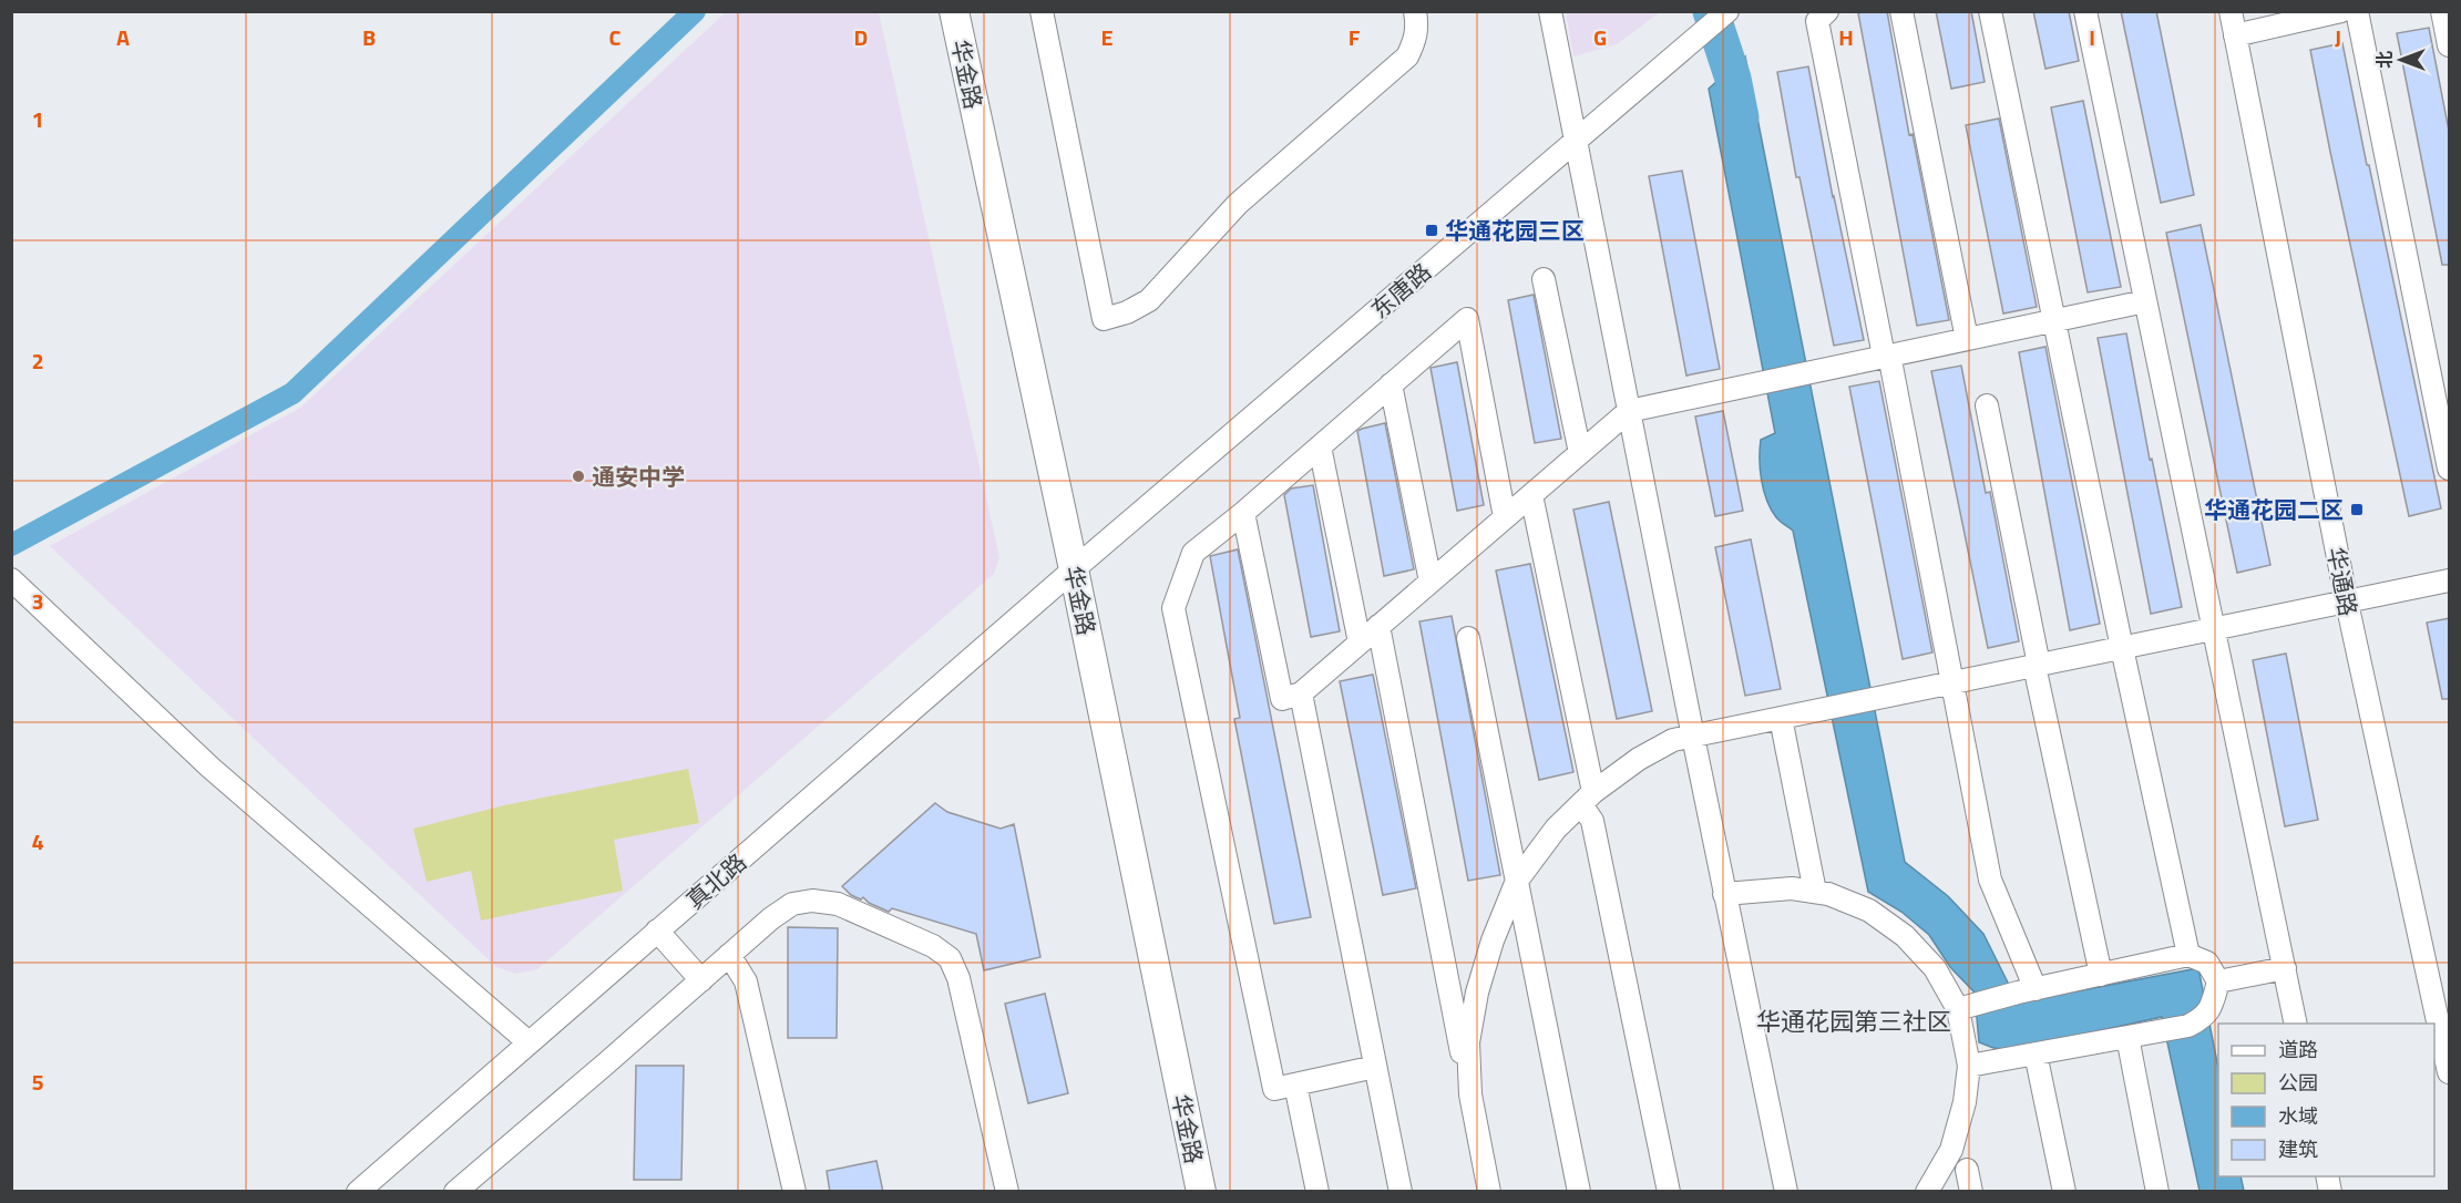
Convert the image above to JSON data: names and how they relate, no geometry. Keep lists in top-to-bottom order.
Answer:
{
  "streets": {
    "main road": ["华金路"],
    "street": ["东唐路", "华通路", "真北路"]
  },
  "crossings": [
    ["华金路", "东唐路"],
    ["华金路", "真北路"],
    ["东唐路", "真北路"]
  ],
  "districts": ["华通花园第三社区"],
  "places": {
    "transit": ["华通花园三区", "华通花园二区"],
    "other": ["通安中学"]
  },
  "legend": [
    "道路",
    "公园",
    "水域",
    "建筑"
  ],
  "north": "left",
  "grid": {
    "columns": [
      "A",
      "B",
      "C",
      "D",
      "E",
      "F",
      "G",
      "H",
      "I",
      "J"
    ],
    "rows": [
      "1",
      "2",
      "3",
      "4",
      "5"
    ]
  }
}
